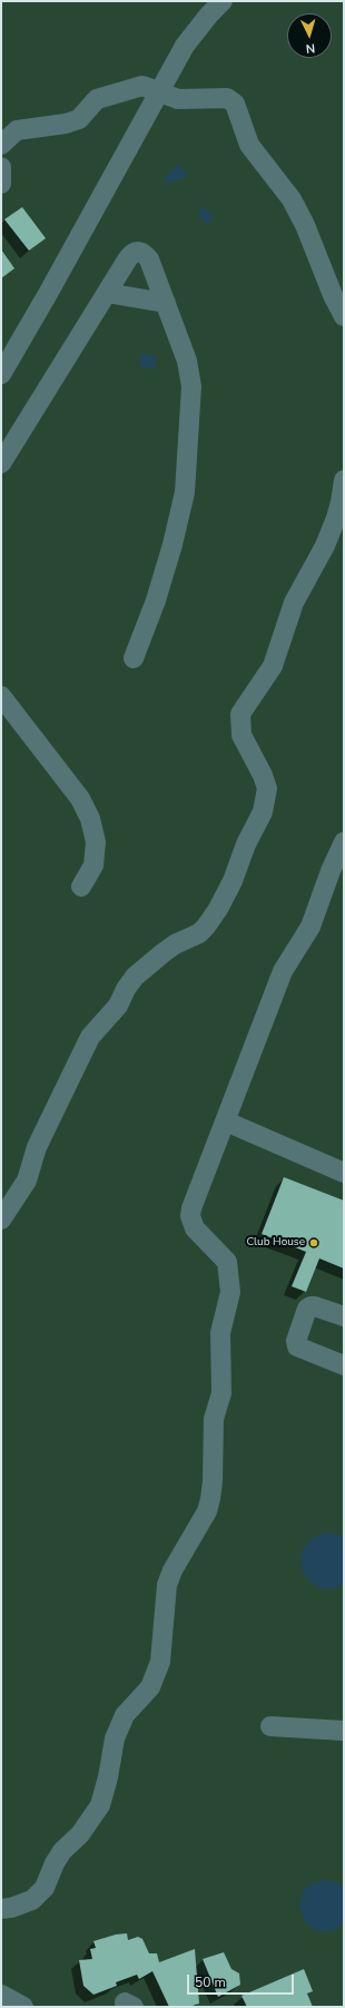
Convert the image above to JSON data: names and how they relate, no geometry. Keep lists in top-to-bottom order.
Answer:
{
  "places": ["Club House"],
  "scale_bar": "50 m",
  "north": "bottom"
}
